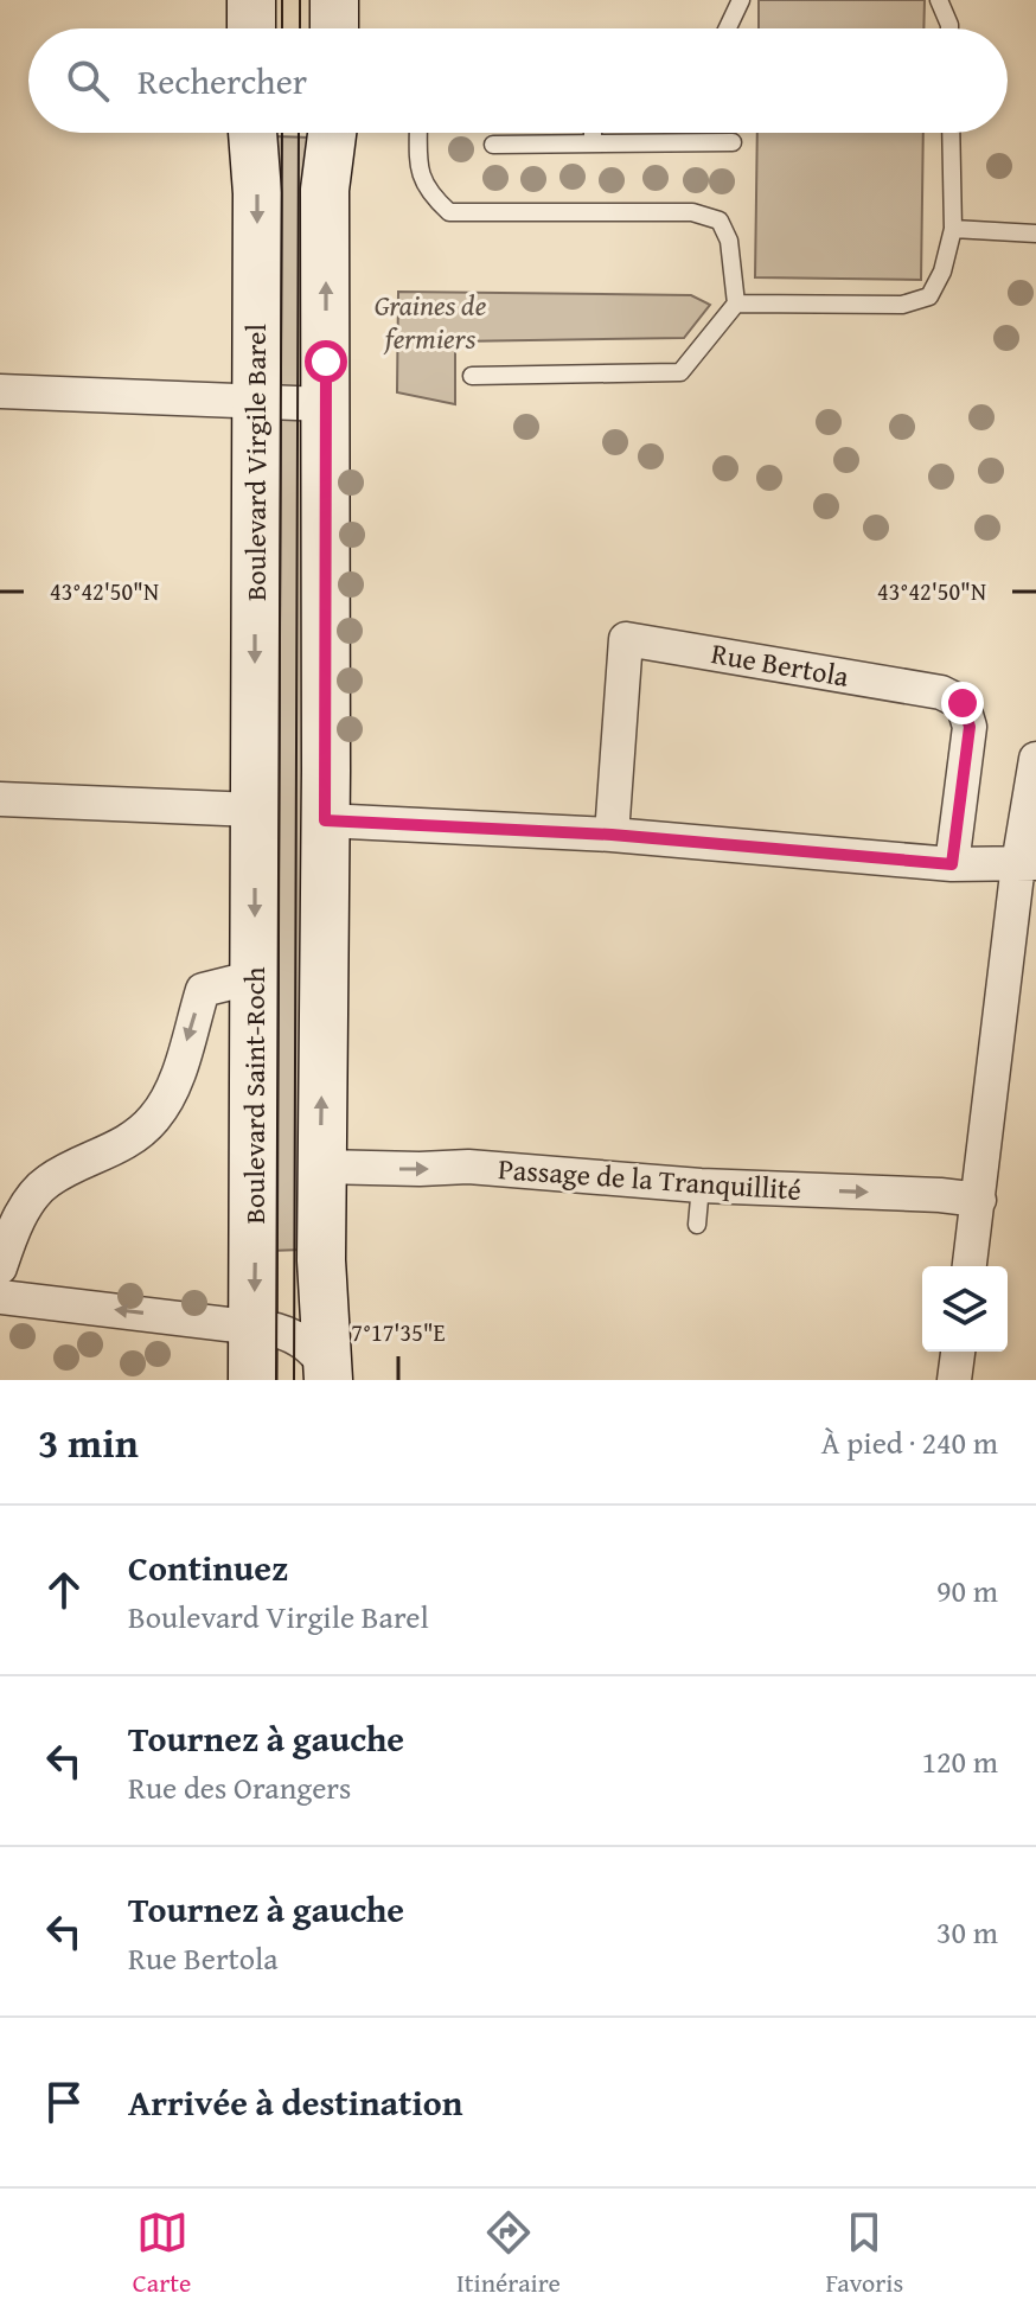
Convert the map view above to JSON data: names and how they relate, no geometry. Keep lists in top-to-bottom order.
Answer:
{
  "streets": {
    "main road": ["Boulevard Virgile Barel", "Boulevard Saint-Roch"],
    "street": ["Rue Bertola", "Passage de la Tranquillité"]
  },
  "crossings": [
    ["Boulevard Virgile Barel", "Boulevard Saint-Roch"]
  ],
  "one_way": ["Passage de la Tranquillité"],
  "parks": ["Graines de fermiers"],
  "page": {
    "search": "Rechercher",
    "heading": ["3 min", "À pied · 240 m"],
    "list": [
      ["Continuez", "Boulevard Virgile Barel", "90 m"],
      ["Tournez à gauche", "Rue des Orangers", "120 m"],
      ["Tournez à gauche", "Rue Bertola", "30 m"],
      "Arrivée à destination"
    ],
    "nav": ["Carte", "Itinéraire", "Favoris"]
  },
  "coordinates": ["43°42'50\"N", "7°17'35\"E"]
}
